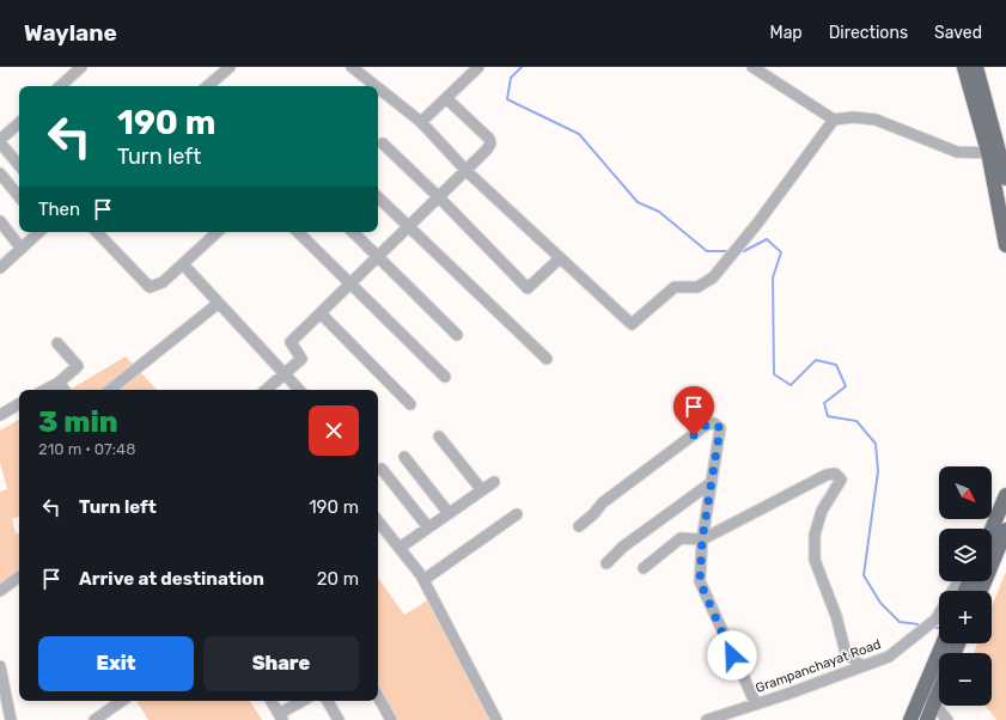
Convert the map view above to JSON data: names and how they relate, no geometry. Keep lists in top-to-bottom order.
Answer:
{
  "streets": {
    "street": ["Grampanchayat Road"]
  },
  "north": "bottom right",
  "page": {
    "header": "Waylane",
    "nav": ["Map", "Directions", "Saved"],
    "turn": ["190 m", "Turn left"],
    "then": "Then",
    "heading": ["3 min", "210 m · 07:48"],
    "map_buttons": ["+", "−"],
    "list": [
      {
        "name": "Turn left",
        "value": "190 m"
      },
      {
        "name": "Arrive at destination",
        "value": "20 m"
      }
    ],
    "buttons": ["Exit", "Share"]
  }
}
